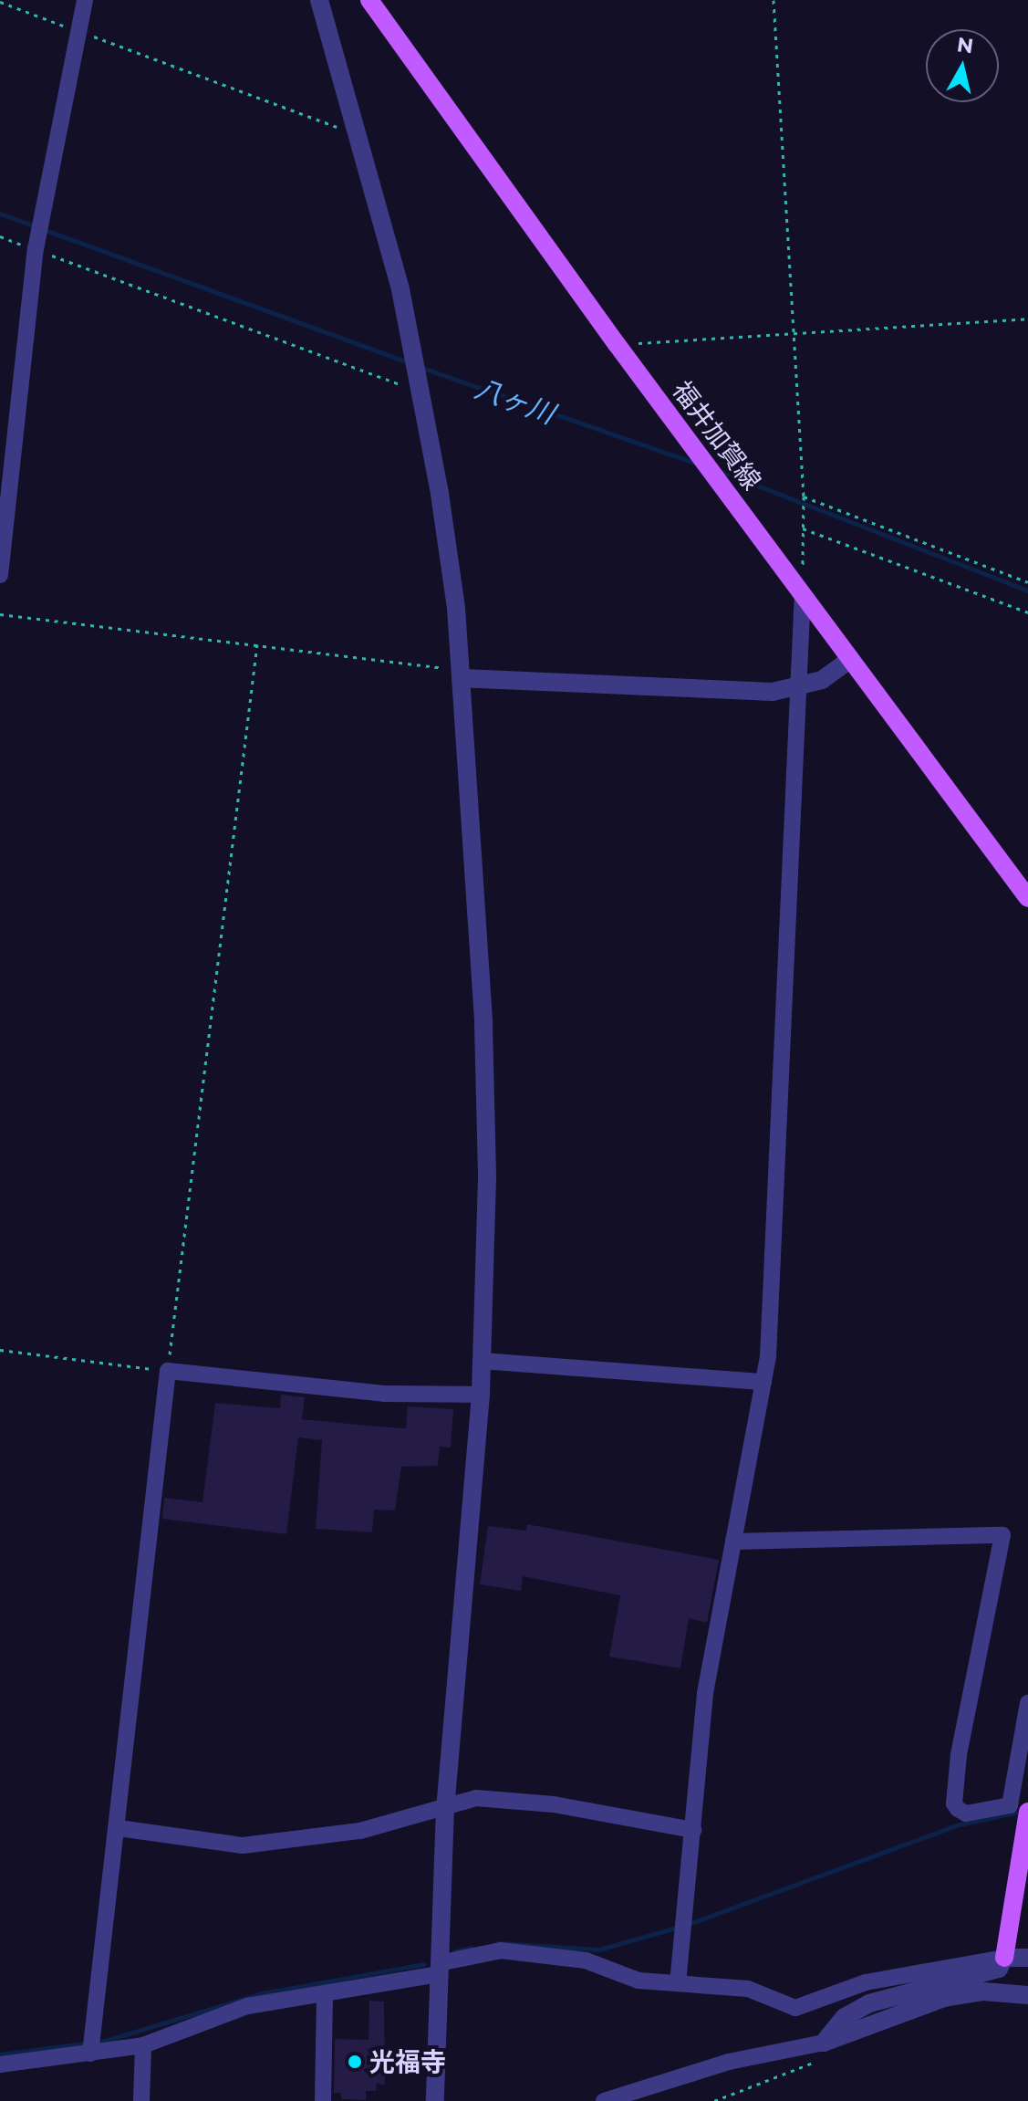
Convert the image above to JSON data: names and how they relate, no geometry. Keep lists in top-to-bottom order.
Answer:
{
  "streets": {
    "main road": ["福井加賀線"]
  },
  "water": ["八ヶ川"],
  "places": ["光福寺"],
  "north": "top"
}
